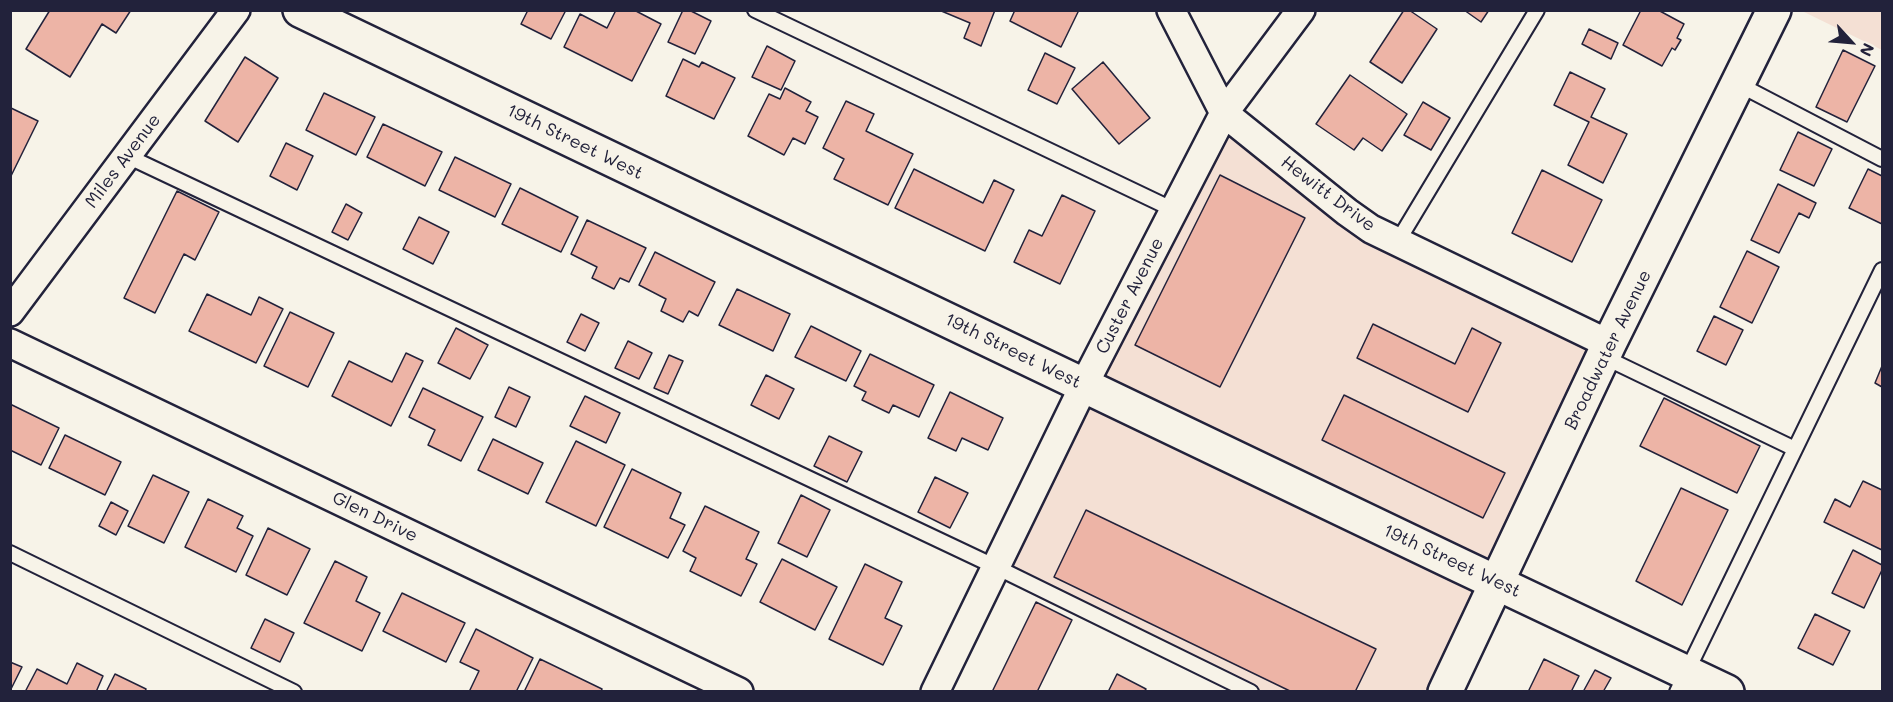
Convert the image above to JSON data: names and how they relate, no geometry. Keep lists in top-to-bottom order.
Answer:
{
  "streets": {
    "street": [
      "19th Street West",
      "Miles Avenue",
      "Hewitt Drive",
      "Custer Avenue",
      "Broadwater Avenue",
      "Glen Drive"
    ]
  },
  "crossings": [
    ["19th Street West", "Custer Avenue"],
    ["19th Street West", "Broadwater Avenue"],
    ["Hewitt Drive", "Custer Avenue"],
    ["Hewitt Drive", "Broadwater Avenue"]
  ],
  "north": "bottom right"
}
